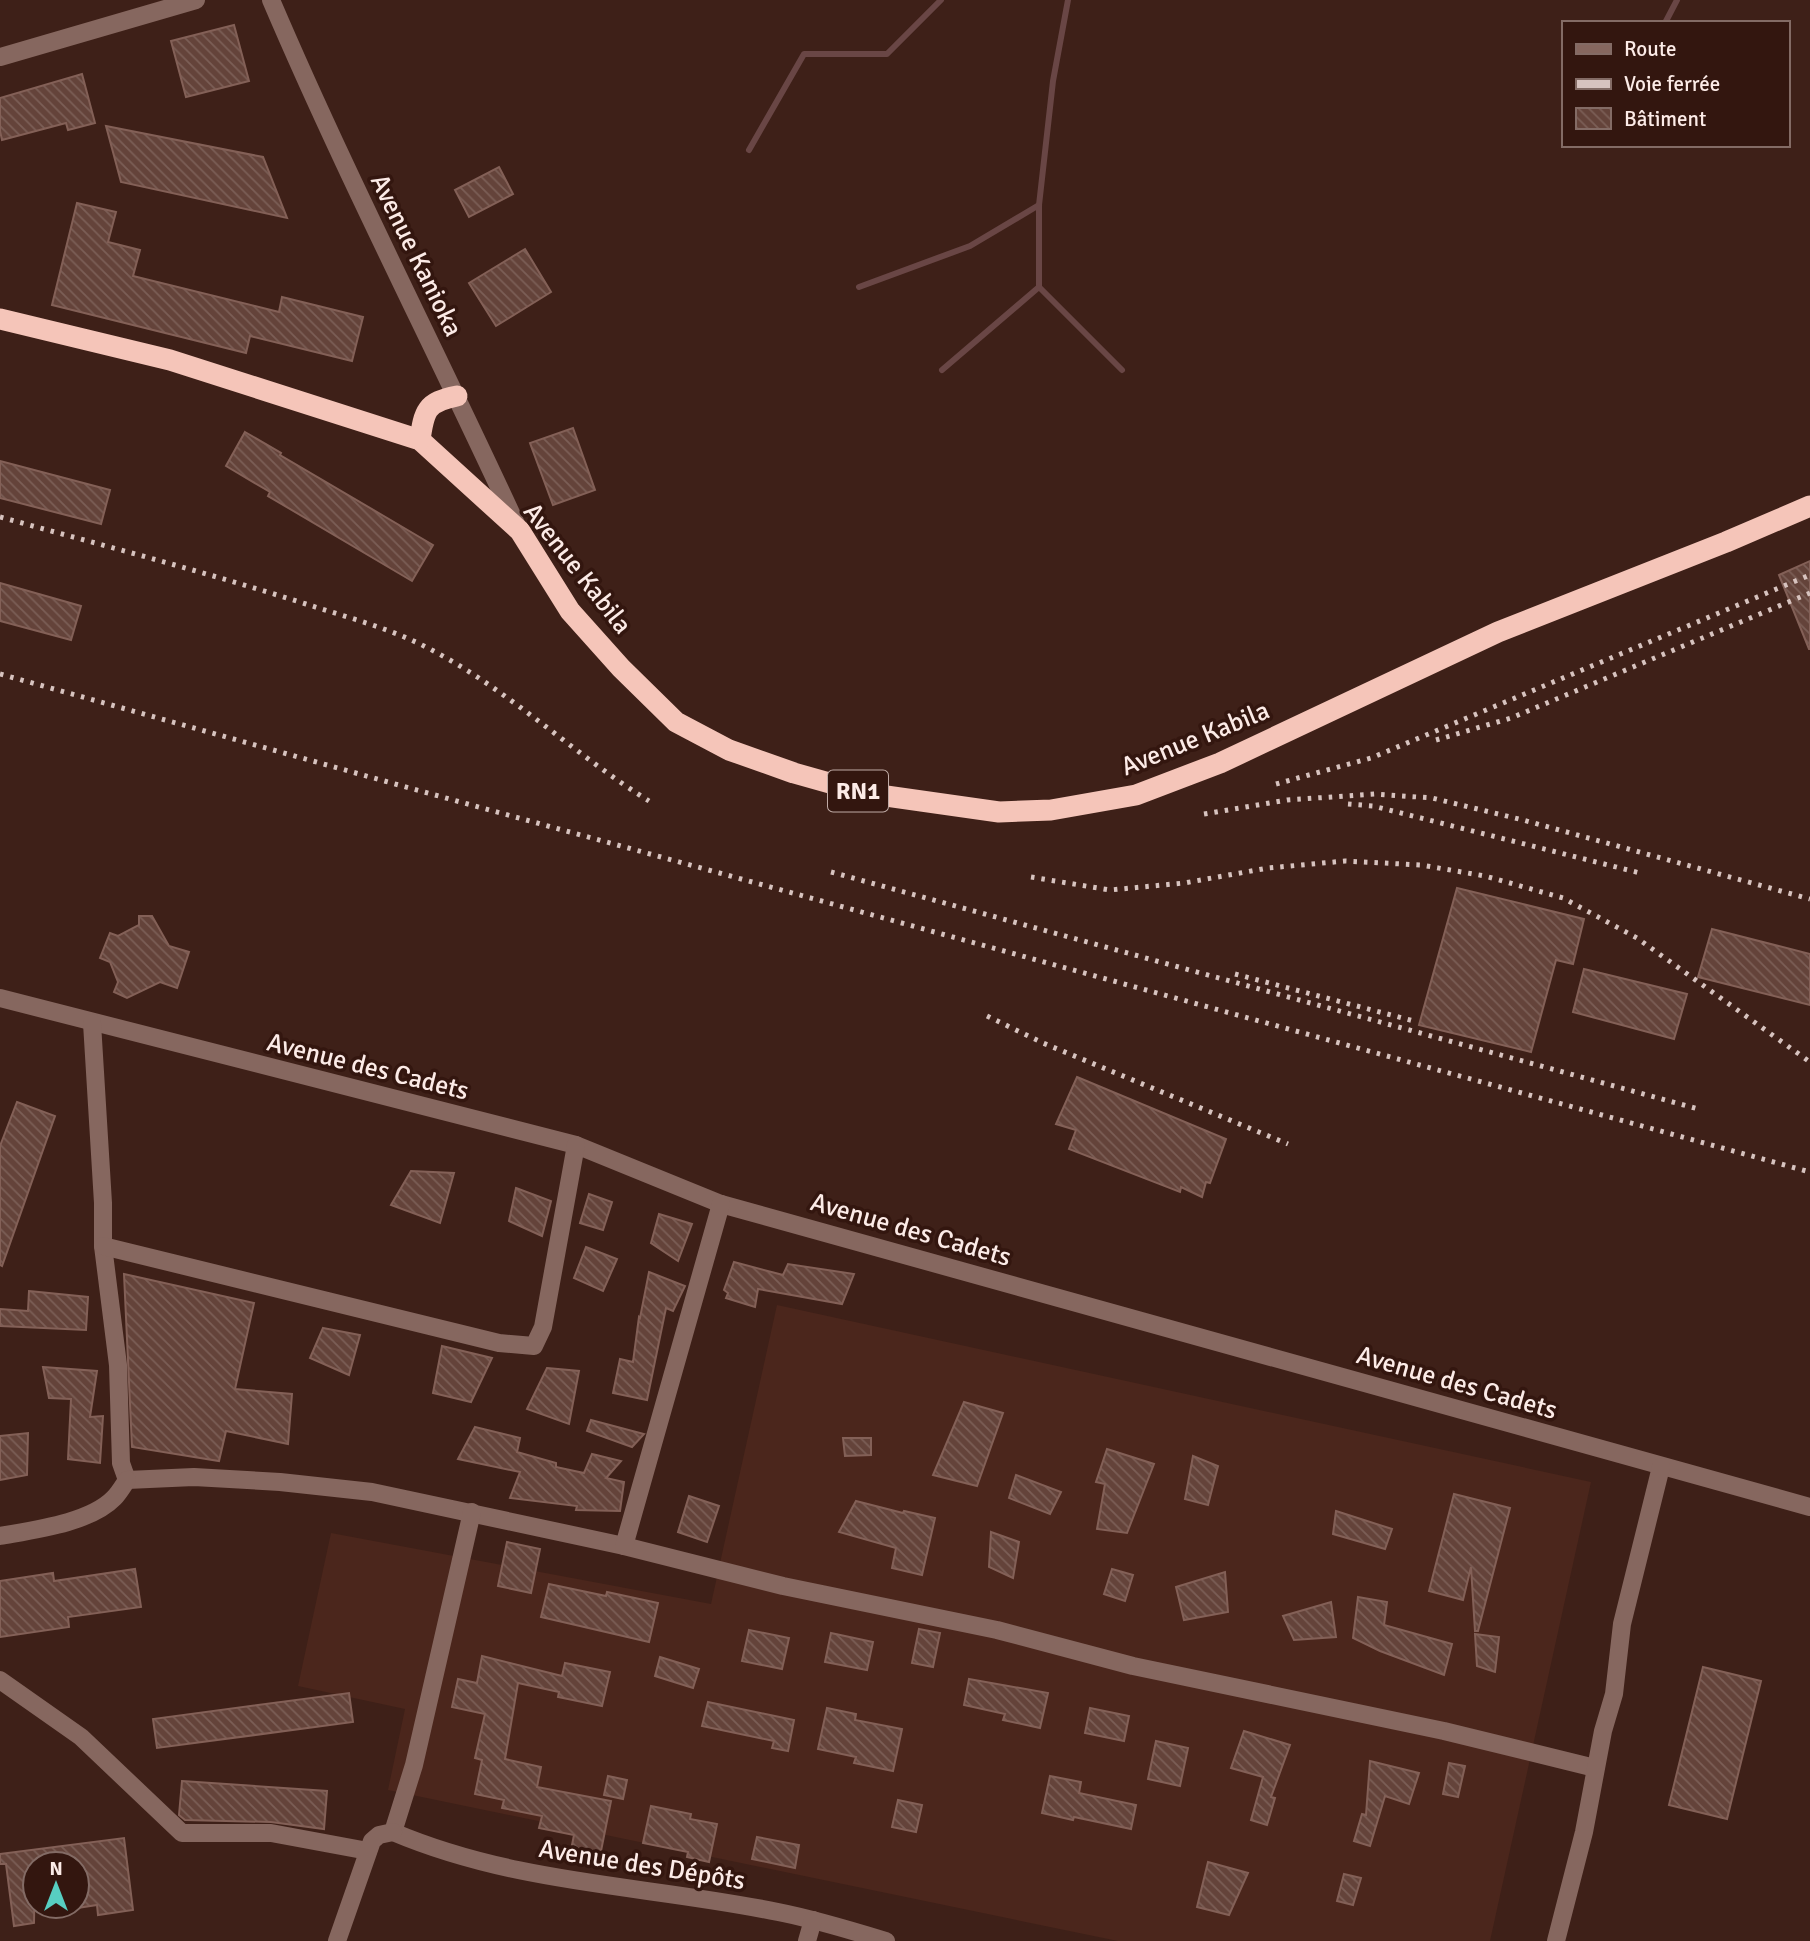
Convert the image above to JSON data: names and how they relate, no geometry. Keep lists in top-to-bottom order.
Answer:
{
  "streets": {
    "highway": ["Avenue Kabila", "RN1"],
    "street": ["Avenue Kanioka", "Avenue des Cadets", "Avenue des Dépôts"]
  },
  "crossings": [
    ["Avenue Kanioka", "Avenue Kabila"]
  ],
  "legend": ["Route", "Voie ferrée", "Bâtiment"],
  "north": "top"
}
